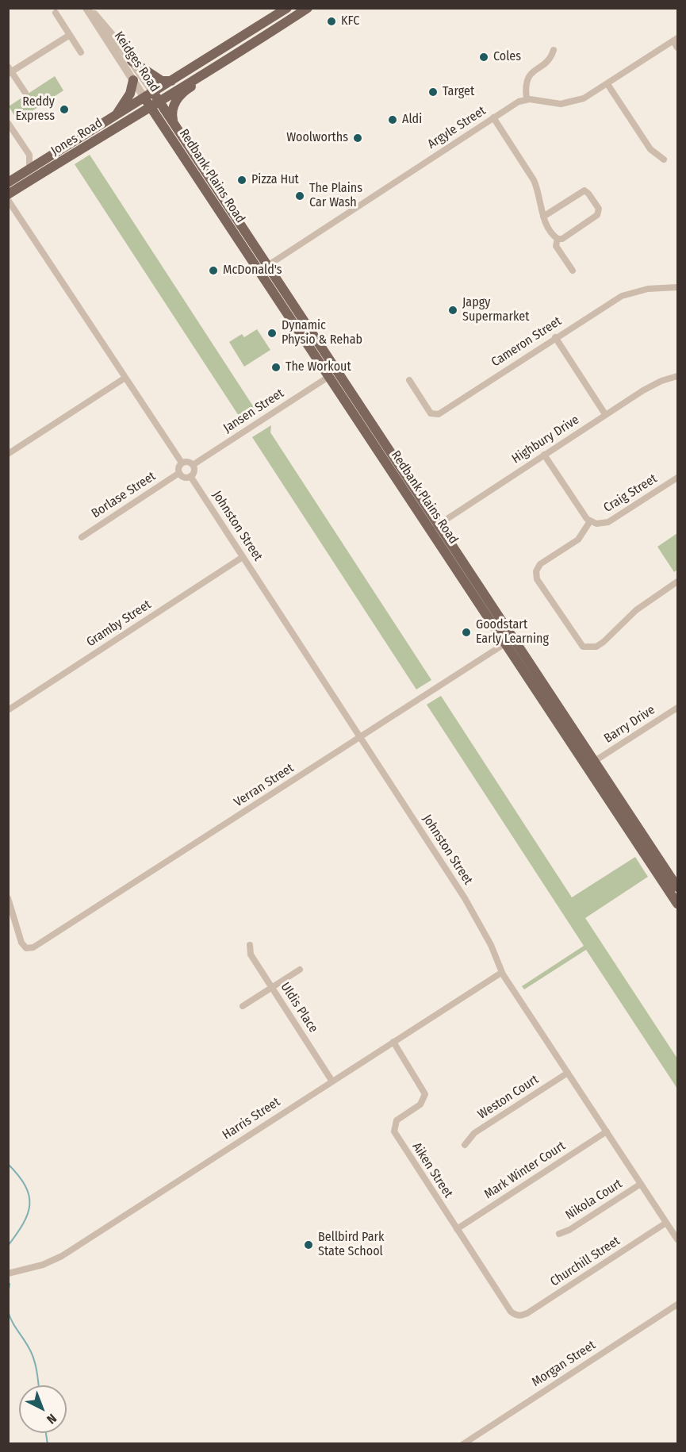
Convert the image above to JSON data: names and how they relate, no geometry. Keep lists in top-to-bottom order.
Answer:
{
  "streets": {
    "main road": ["Jones Road", "Redbank Plains Road"],
    "street": [
      "Keidges Road",
      "Argyle Street",
      "Cameron Street",
      "Jansen Street",
      "Highbury Drive",
      "Craig Street",
      "Borlase Street",
      "Johnston Street",
      "Gramby Street",
      "Barry Drive",
      "Verran Street",
      "Uldis Place",
      "Weston Court",
      "Harris Street",
      "Aiken Street",
      "Mark Winter Court",
      "Nikola Court",
      "Churchill Street",
      "Morgan Street"
    ]
  },
  "crossings": [
    ["Keidges Road", "Jones Road"],
    ["Keidges Road", "Redbank Plains Road"],
    ["Argyle Street", "Redbank Plains Road"],
    ["Jones Road", "Redbank Plains Road"],
    ["Redbank Plains Road", "Jansen Street"],
    ["Redbank Plains Road", "Highbury Drive"],
    ["Redbank Plains Road", "Barry Drive"],
    ["Redbank Plains Road", "Verran Street"],
    ["Jansen Street", "Borlase Street"],
    ["Jansen Street", "Johnston Street"],
    ["Highbury Drive", "Craig Street"],
    ["Borlase Street", "Johnston Street"],
    ["Johnston Street", "Gramby Street"],
    ["Johnston Street", "Verran Street"],
    ["Johnston Street", "Weston Court"],
    ["Johnston Street", "Harris Street"],
    ["Johnston Street", "Mark Winter Court"],
    ["Johnston Street", "Nikola Court"],
    ["Johnston Street", "Churchill Street"],
    ["Uldis Place", "Harris Street"],
    ["Harris Street", "Aiken Street"],
    ["Aiken Street", "Mark Winter Court"],
    ["Aiken Street", "Churchill Street"]
  ],
  "places": [
    "KFC",
    "Coles",
    "Target",
    "Reddy Express",
    "Aldi",
    "Woolworths",
    "Pizza Hut",
    "The Plains Car Wash",
    "McDonald's",
    "Japgy Supermarket",
    "Dynamic Physio & Rehab",
    "The Workout",
    "Goodstart Early Learning",
    "Bellbird Park State School"
  ],
  "north": "bottom right"
}
